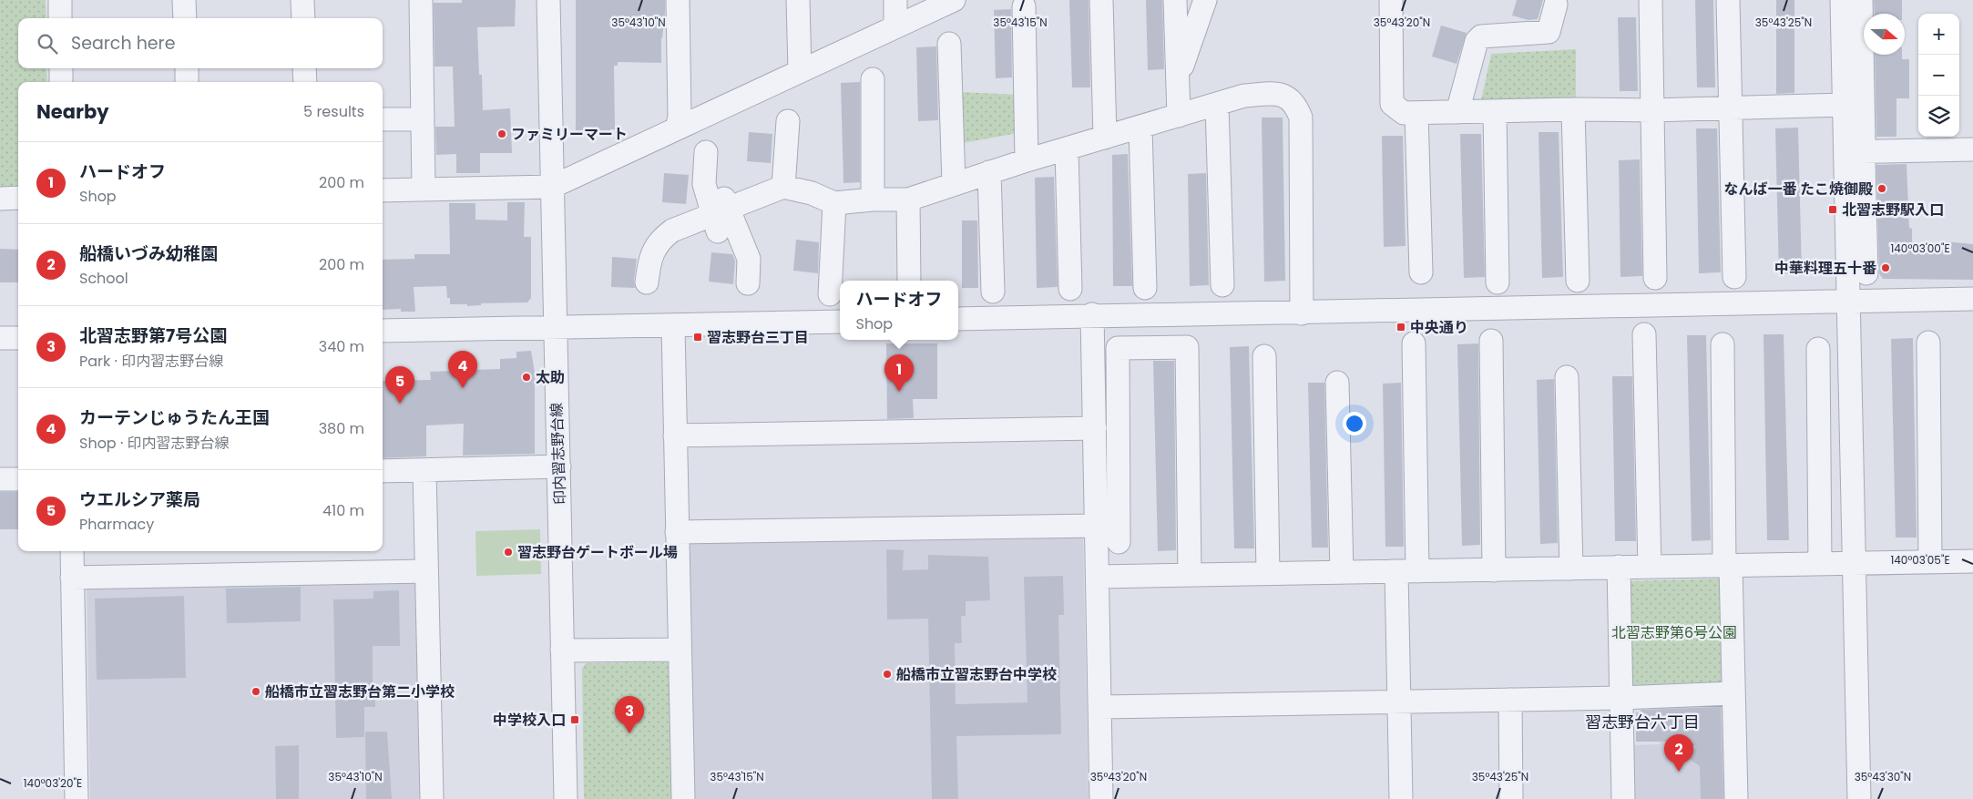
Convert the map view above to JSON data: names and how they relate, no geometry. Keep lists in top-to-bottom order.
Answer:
{
  "streets": {
    "street": ["印内習志野台線"]
  },
  "districts": ["習志野台六丁目"],
  "parks": ["北習志野第6号公園"],
  "places": {
    "other": [
      "ファミリーマート",
      "なんば一番 たこ焼御殿",
      "中華料理五十番",
      "太助",
      "習志野台ゲートボール場",
      "船橋市立習志野台中学校",
      "船橋市立習志野台第二小学校"
    ],
    "transit": [
      "北習志野駅入口",
      "中央通り",
      "習志野台三丁目",
      "中学校入口"
    ]
  },
  "north": "right",
  "page": {
    "map_buttons": ["+", "−"],
    "search": "Search here",
    "heading": ["Nearby", "5 results"],
    "list": [
      {
        "mark": "1",
        "name": "ハードオフ",
        "note": "Shop",
        "value": "200 m"
      },
      {
        "mark": "2",
        "name": "船橋いづみ幼稚園",
        "note": "School",
        "value": "200 m"
      },
      {
        "mark": "3",
        "name": "北習志野第7号公園",
        "note": "Park · 印内習志野台線",
        "value": "340 m"
      },
      {
        "mark": "4",
        "name": "カーテンじゅうたん王国",
        "note": "Shop · 印内習志野台線",
        "value": "380 m"
      },
      {
        "mark": "5",
        "name": "ウエルシア薬局",
        "note": "Pharmacy",
        "value": "410 m"
      }
    ],
    "popup": ["ハードオフ", "Shop"],
    "pins": [
      "4",
      "1",
      "5",
      "3",
      "2"
    ]
  },
  "coordinates": [
    "35°43'10\"N",
    "35°43'15\"N",
    "35°43'20\"N",
    "35°43'25\"N",
    "140°03'00\"E",
    "140°03'05\"E",
    "35°43'30\"N",
    "140°03'20\"E"
  ]
}
